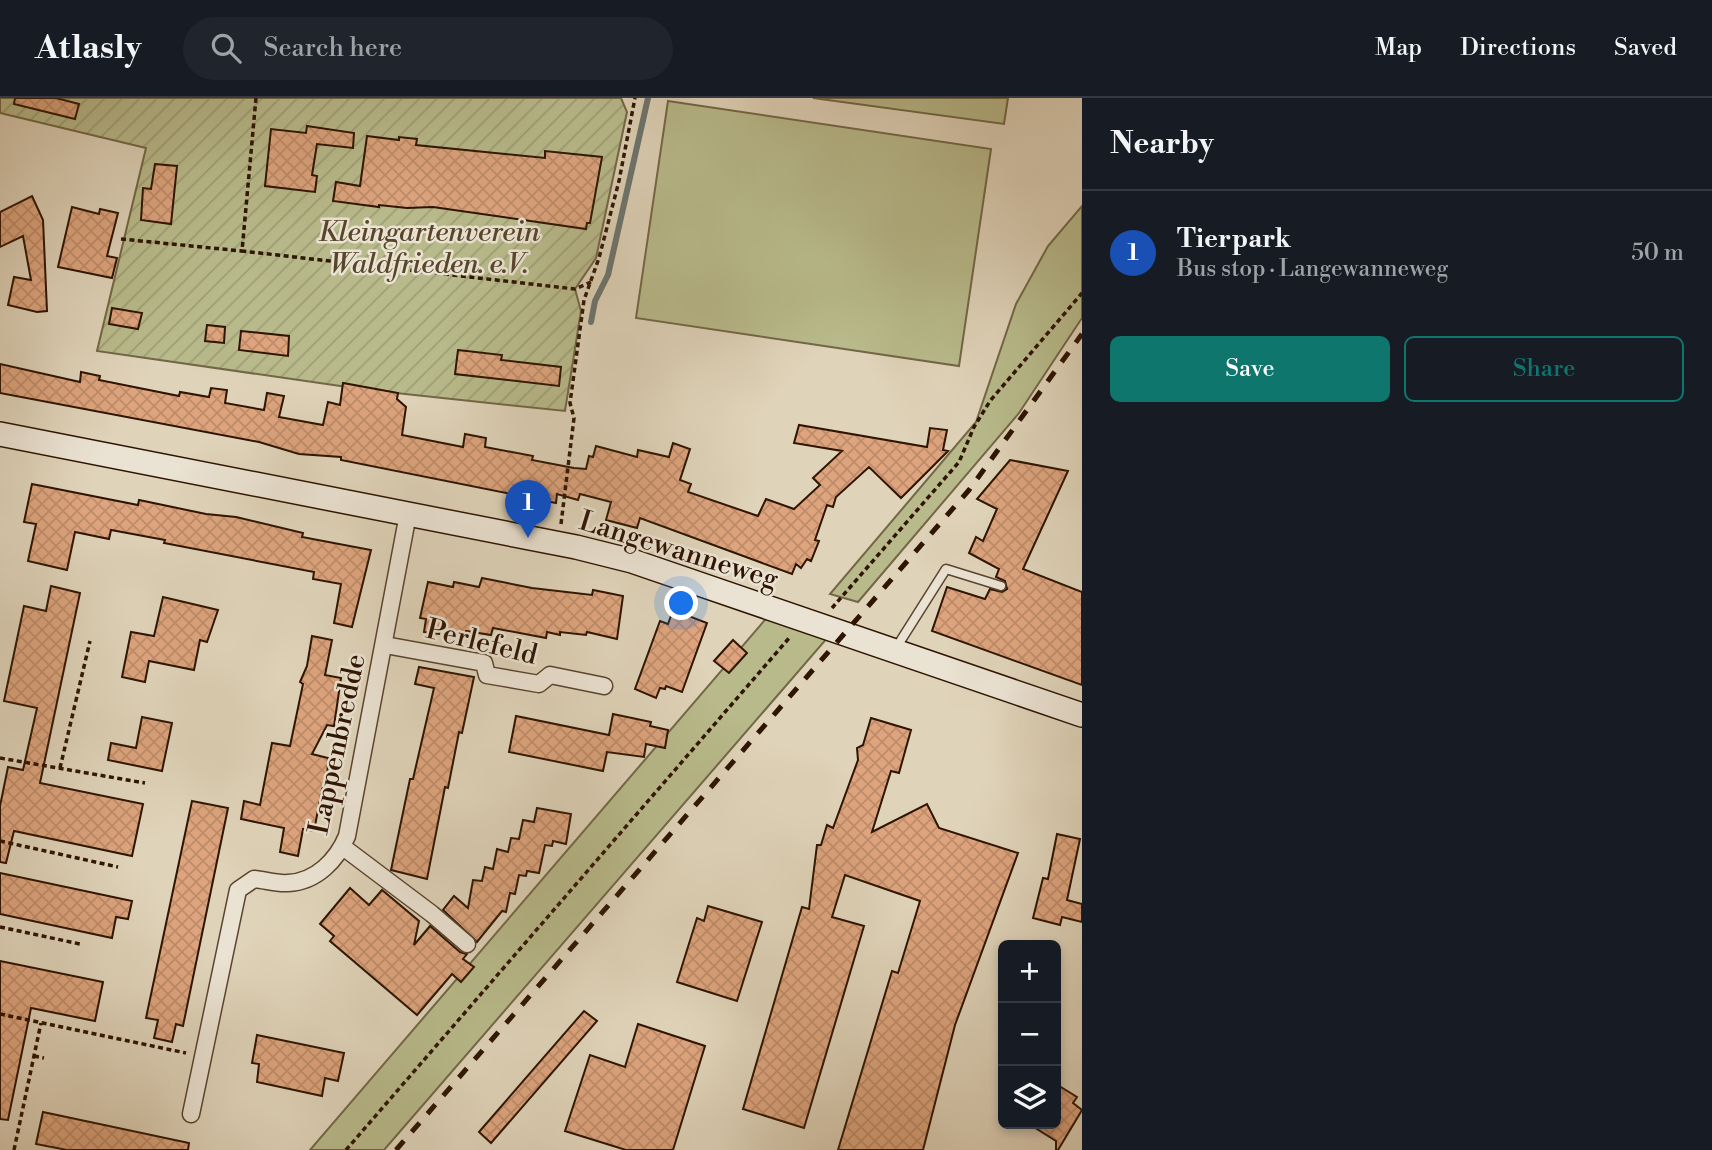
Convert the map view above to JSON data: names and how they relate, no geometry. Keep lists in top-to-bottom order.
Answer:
{
  "streets": {
    "street": ["Langewanneweg", "Perlefeld", "Lappenbredde"]
  },
  "crossings": [
    ["Langewanneweg", "Lappenbredde"],
    ["Perlefeld", "Lappenbredde"]
  ],
  "parks": ["Kleingartenverein Waldfrieden. e.V."],
  "page": {
    "header": "Atlasly",
    "search": "Search here",
    "nav": ["Map", "Directions", "Saved"],
    "heading": "Nearby",
    "list": [
      {
        "mark": "1",
        "name": "Tierpark",
        "note": "Bus stop · Langewanneweg",
        "value": "50 m"
      }
    ],
    "buttons": ["Save", "Share"],
    "pins": "1",
    "map_buttons": ["+", "−"]
  }
}
